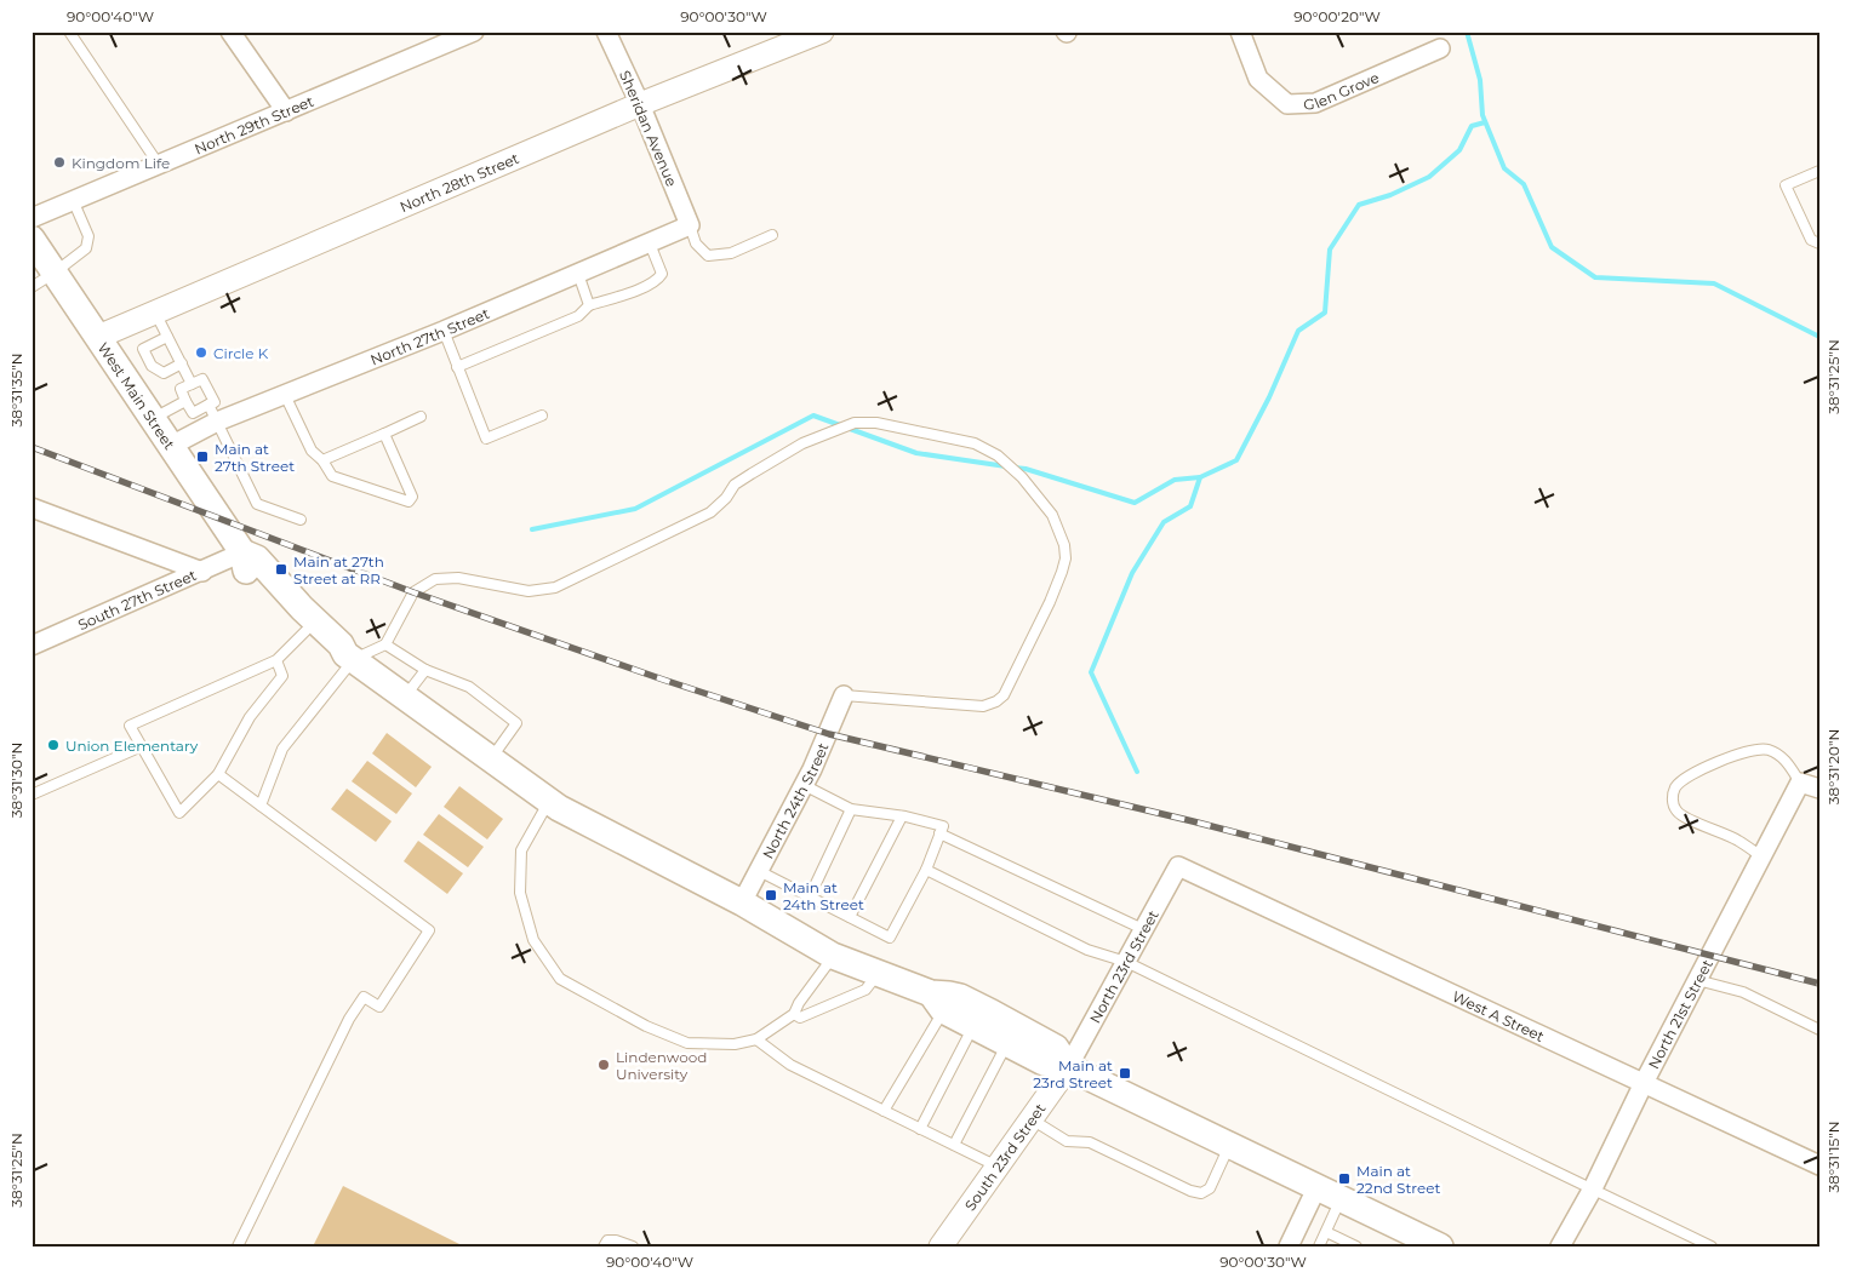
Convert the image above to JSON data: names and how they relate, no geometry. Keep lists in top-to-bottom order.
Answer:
{
  "streets": {
    "main road": ["West Main Street"],
    "street": [
      "Glen Grove",
      "North 29th Street",
      "Sheridan Avenue",
      "North 28th Street",
      "North 27th Street",
      "South 27th Street",
      "North 24th Street",
      "North 23rd Street",
      "North 21st Street",
      "West A Street",
      "South 23rd Street"
    ]
  },
  "crossings": [
    ["Sheridan Avenue", "North 28th Street"],
    ["Sheridan Avenue", "North 27th Street"],
    ["North 28th Street", "West Main Street"],
    ["North 27th Street", "West Main Street"],
    ["West Main Street", "South 27th Street"],
    ["North 23rd Street", "West A Street"],
    ["North 23rd Street", "South 23rd Street"],
    ["North 21st Street", "West A Street"]
  ],
  "places": {
    "other": [
      "Kingdom Life",
      "Circle K",
      "Union Elementary",
      "Lindenwood University"
    ],
    "transit": [
      "Main at 27th Street",
      "Main at 27th Street at RR",
      "Main at 24th Street",
      "Main at 23rd Street",
      "Main at 22nd Street"
    ]
  },
  "coordinates": [
    "90°00'40\"W",
    "90°00'30\"W",
    "90°00'20\"W",
    "38°31'25\"N",
    "38°31'35\"N",
    "38°31'20\"N",
    "38°31'30\"N",
    "38°31'15\"N"
  ]
}
